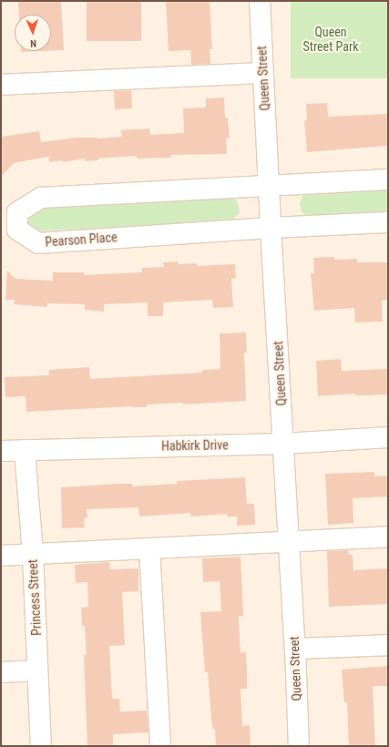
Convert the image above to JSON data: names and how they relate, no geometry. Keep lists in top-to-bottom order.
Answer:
{
  "streets": {
    "street": [
      "Queen Street",
      "Pearson Place",
      "Habkirk Drive",
      "Princess Street"
    ]
  },
  "crossings": [
    ["Queen Street", "Pearson Place"],
    ["Queen Street", "Habkirk Drive"],
    ["Habkirk Drive", "Princess Street"]
  ],
  "parks": ["Queen Street Park"],
  "north": "bottom"
}
